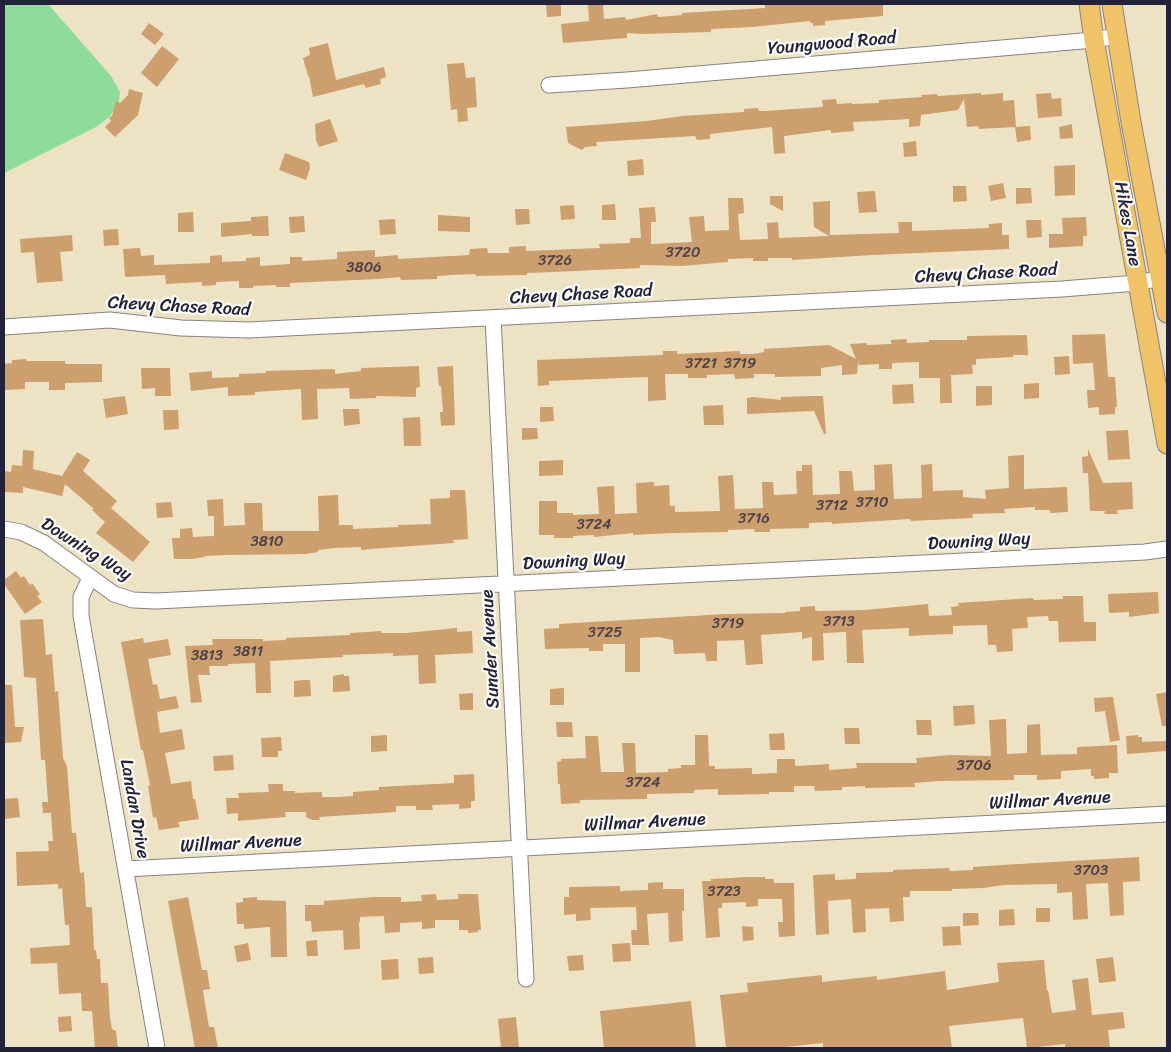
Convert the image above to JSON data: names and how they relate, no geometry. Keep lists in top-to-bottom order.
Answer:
{
  "streets": {
    "main road": ["Hikes Lane"],
    "street": [
      "Youngwood Road",
      "Chevy Chase Road",
      "Downing Way",
      "Sunder Avenue",
      "Willmar Avenue",
      "Landan Drive"
    ]
  },
  "crossings": [
    ["Youngwood Road", "Hikes Lane"],
    ["Hikes Lane", "Chevy Chase Road"],
    ["Chevy Chase Road", "Sunder Avenue"],
    ["Downing Way", "Sunder Avenue"],
    ["Downing Way", "Landan Drive"],
    ["Sunder Avenue", "Willmar Avenue"],
    ["Willmar Avenue", "Landan Drive"]
  ],
  "house_numbers": [
    "3720",
    "3726",
    "3806",
    "3721",
    "3719",
    "3710",
    "3712",
    "3716",
    "3724",
    "3810",
    "3713",
    "3719",
    "3725",
    "3811",
    "3813",
    "3706",
    "3724",
    "3703",
    "3723"
  ]
}
